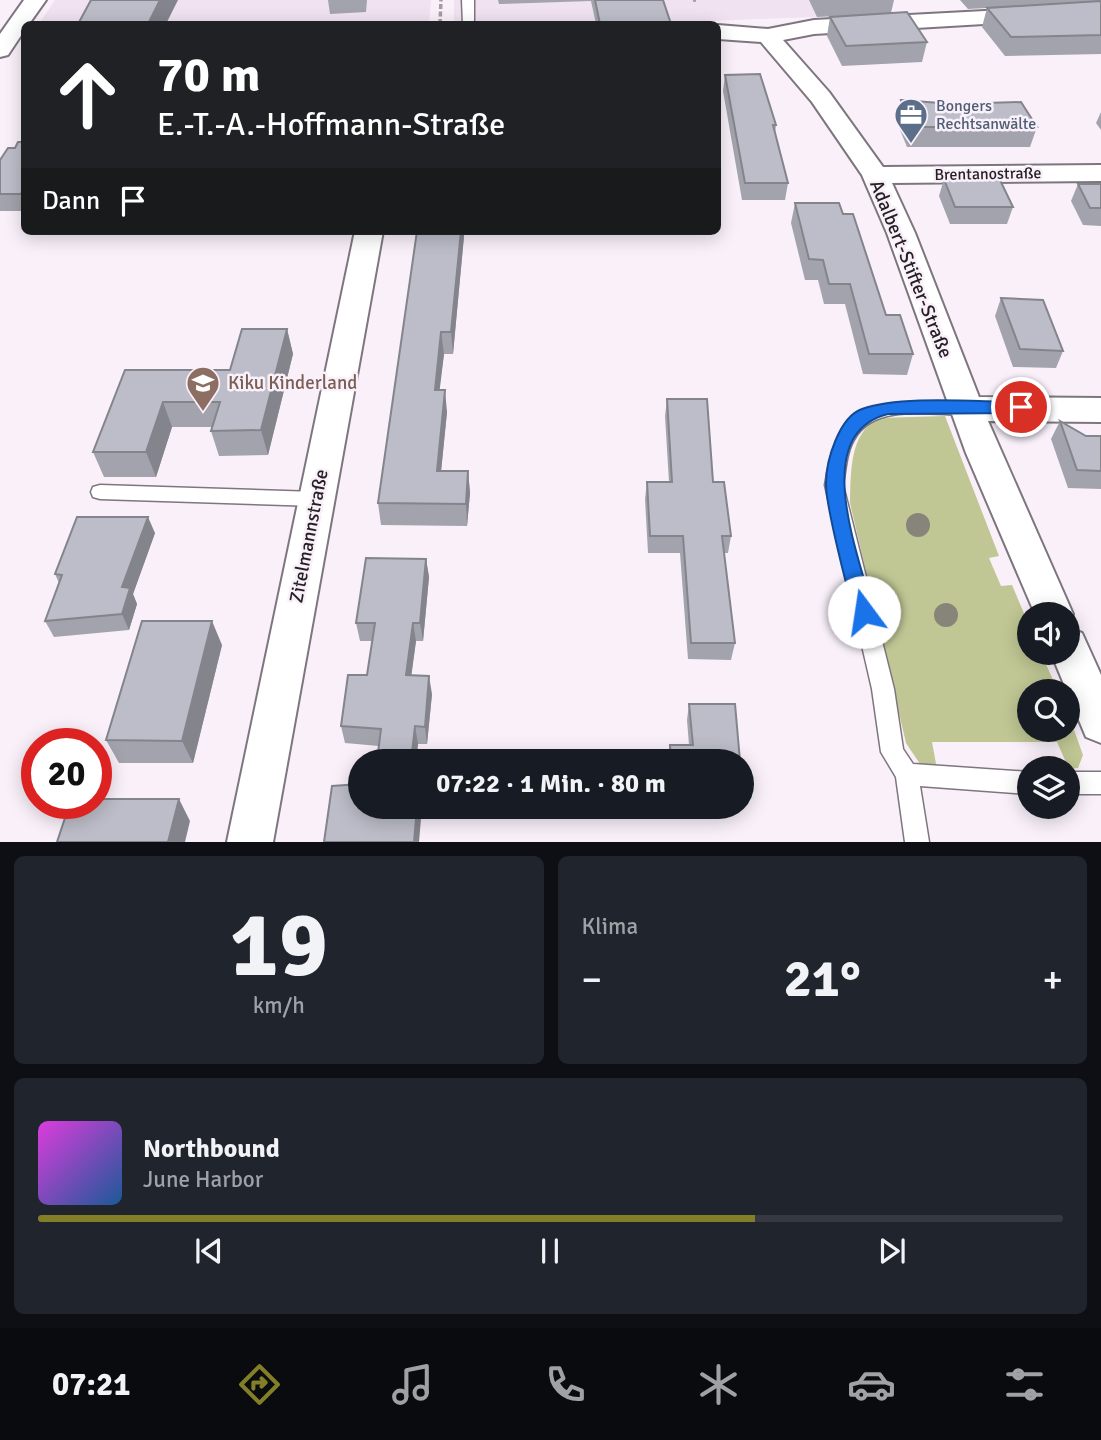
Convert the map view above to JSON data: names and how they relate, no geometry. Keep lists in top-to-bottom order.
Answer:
{
  "streets": {
    "street": ["Brentanostraße", "Adalbert-Stifter-Straße", "Zitelmannstraße"]
  },
  "crossings": [
    ["Brentanostraße", "Adalbert-Stifter-Straße"]
  ],
  "places": {
    "office": ["Bongers Rechtsanwälte"],
    "school or university": ["Kiku Kinderland"]
  },
  "page": {
    "turn": ["70 m", "E.-T.-A.-Hoffmann-Straße"],
    "then": "Dann",
    "limit": "20",
    "trip": "07:22 · 1 Min. · 80 m",
    "tile": [
      ["19", "km/h"],
      "Klima"
    ],
    "heat": ["−", "21°", "+"],
    "song": ["Northbound", "June Harbor"],
    "tabs": "07:21"
  }
}
